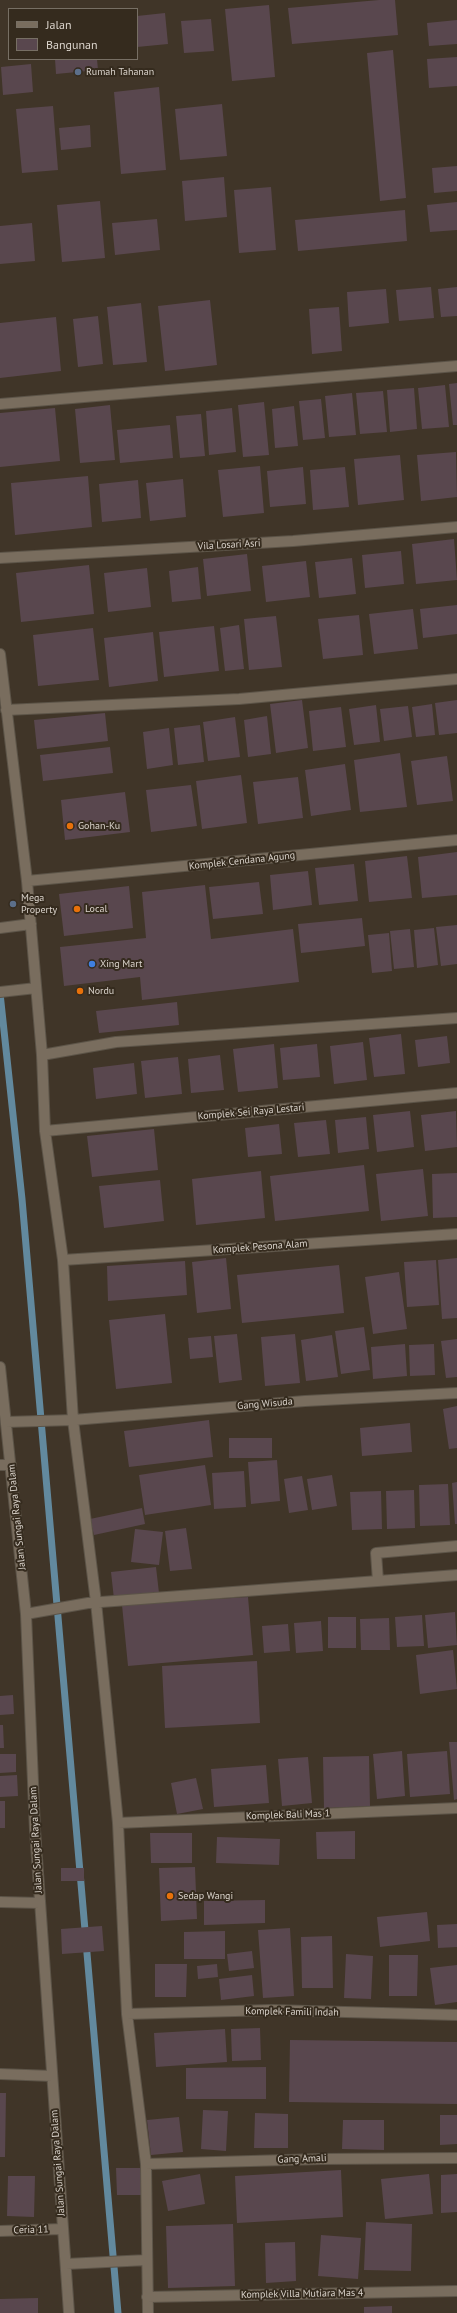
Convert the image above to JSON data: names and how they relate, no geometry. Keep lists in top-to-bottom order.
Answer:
{
  "streets": {
    "street": [
      "Vila Losari Asri",
      "Komplek Cendana Agung",
      "Komplek Sei Raya Lestari",
      "Komplek Pesona Alam",
      "Gang Wisuda",
      "Jalan Sungai Raya Dalam",
      "Komplek Bali Mas 1",
      "Komplek Famili Indah",
      "Gang Amali",
      "Ceria 11",
      "Komplek Villa Mutiara Mas 4"
    ]
  },
  "crossings": [
    ["Gang Wisuda", "Jalan Sungai Raya Dalam"],
    ["Jalan Sungai Raya Dalam", "Ceria 11"]
  ],
  "places": [
    "Rumah Tahanan",
    "Gohan-Ku",
    "Mega Property",
    "Local",
    "Xing Mart",
    "Nordu",
    "Sedap Wangi"
  ],
  "legend": ["Jalan", "Bangunan"]
}
